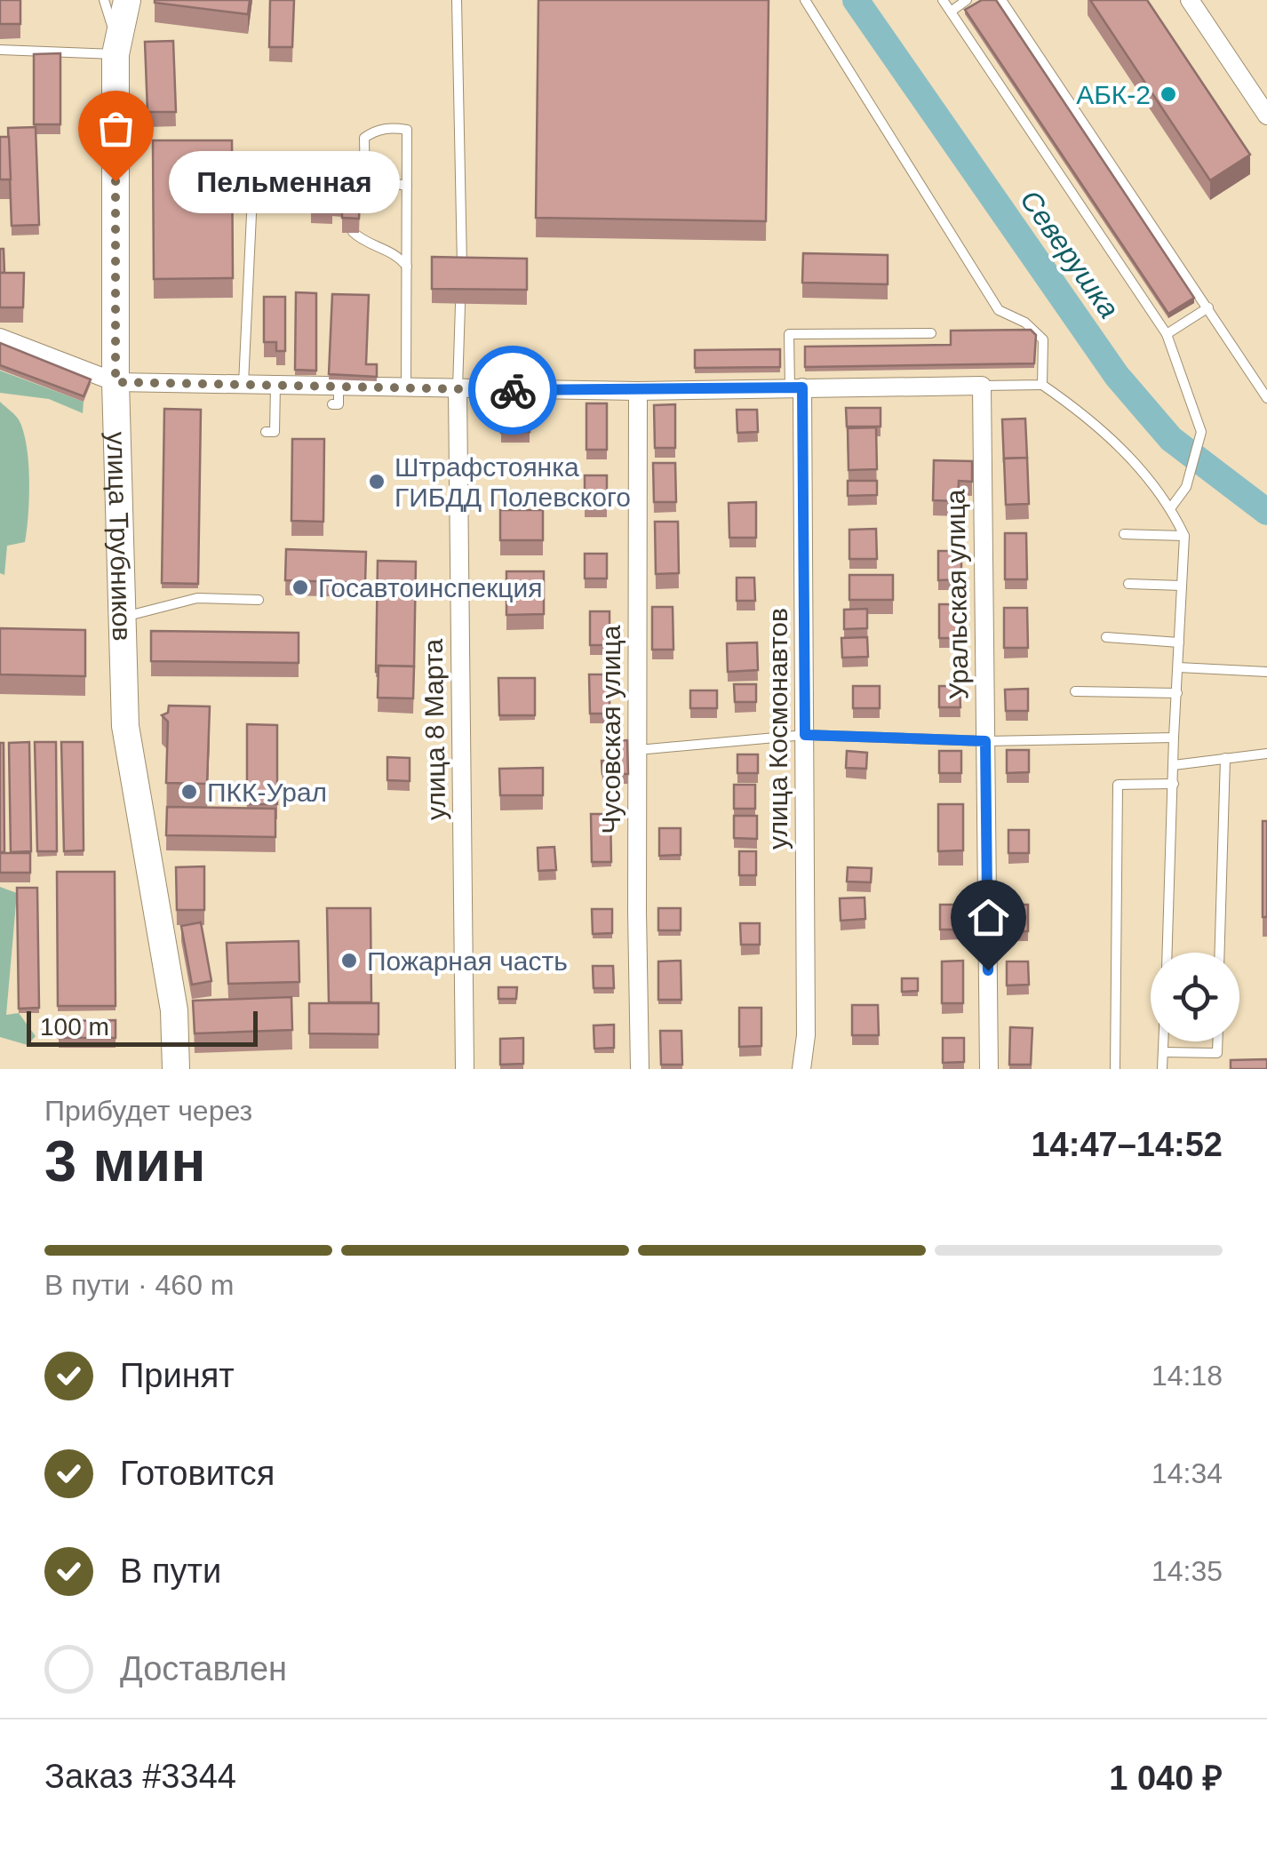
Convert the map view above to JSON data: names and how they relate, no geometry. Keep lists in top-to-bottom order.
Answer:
{
  "streets": {
    "main road": ["улица Трубников"],
    "street": [
      "Уральская улица",
      "улица Космонавтов",
      "улица 8 Марта",
      "Чусовская улица"
    ]
  },
  "water": ["Северушка"],
  "places": [
    "АБК-2",
    "Пельменная",
    "Штрафстоянка ГИБДД Полевского",
    "Госавтоинспекция",
    "ПКК-Урал",
    "Пожарная часть"
  ],
  "scale_bar": "100 m",
  "page": {
    "bubble": "Пельменная",
    "scale": "100 m",
    "heading": ["3 мин", "Прибудет через", "14:47–14:52"],
    "panel": ["Заказ #3344", "1 040 ₽"],
    "bar": "В пути · 460 m",
    "list": [
      ["Принят", "14:18"],
      ["Готовится", "14:34"],
      ["В пути", "14:35"],
      "Доставлен"
    ]
  }
}
